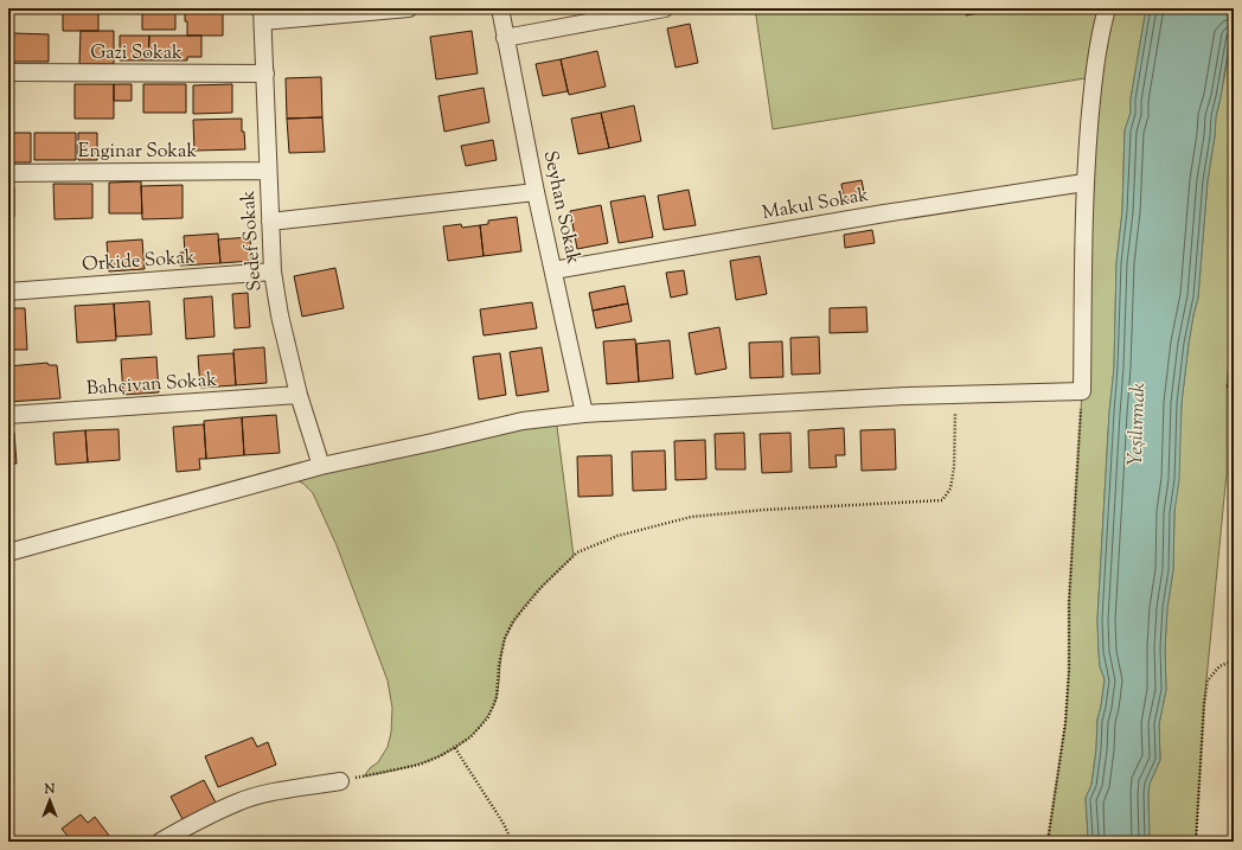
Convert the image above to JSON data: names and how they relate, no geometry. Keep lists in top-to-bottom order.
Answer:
{
  "streets": {
    "street": [
      "Gazi Sokak",
      "Enginar Sokak",
      "Makul Sokak",
      "Seyhan Sokak",
      "Sedef Sokak",
      "Orkide Sokak",
      "Bahçivan Sokak"
    ]
  },
  "crossings": [
    ["Gazi Sokak", "Sedef Sokak"],
    ["Enginar Sokak", "Sedef Sokak"],
    ["Makul Sokak", "Seyhan Sokak"],
    ["Sedef Sokak", "Orkide Sokak"],
    ["Sedef Sokak", "Bahçivan Sokak"]
  ],
  "water": ["Yeşilırmak"],
  "north": "top"
}
